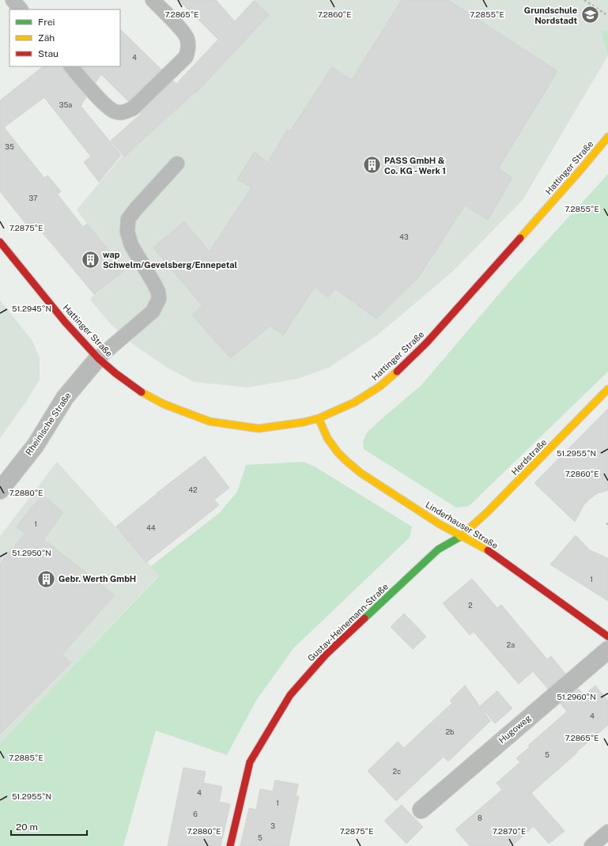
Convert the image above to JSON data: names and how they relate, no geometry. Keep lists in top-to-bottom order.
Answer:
{
  "streets": {
    "street": [
      "Hattinger Straße",
      "Rheinische Straße",
      "Herdstraße",
      "Linderhauser Straße",
      "Gustav-Heinemann-Straße",
      "Hugoweg"
    ]
  },
  "crossings": [
    ["Hattinger Straße", "Rheinische Straße"],
    ["Hattinger Straße", "Linderhauser Straße"],
    ["Herdstraße", "Linderhauser Straße"],
    ["Herdstraße", "Gustav-Heinemann-Straße"],
    ["Linderhauser Straße", "Gustav-Heinemann-Straße"]
  ],
  "places": {
    "school or university": ["Grundschule Nordstadt"],
    "building": ["PASS GmbH & Co. KG - Werk 1", "wap Schwelm/Gevelsberg/Ennepetal", "Gebr. Werth GmbH"]
  },
  "house_numbers": [
    "4",
    "35a",
    "35",
    "37",
    "43",
    "42",
    "1",
    "44",
    "1",
    "2",
    "2a",
    "4",
    "2b",
    "5",
    "2c",
    "4",
    "1",
    "6",
    "8",
    "3",
    "5"
  ],
  "legend": ["Frei", "Zäh", "Stau"],
  "scale_bar": "20 m",
  "coordinates": [
    "7.2865°E",
    "7.2855°E",
    "7.2860°E",
    "7.2875°E",
    "51.2945°N",
    "51.2955°N",
    "7.2880°E",
    "51.2950°N",
    "51.2960°N",
    "7.2885°E",
    "7.2870°E"
  ]
}
